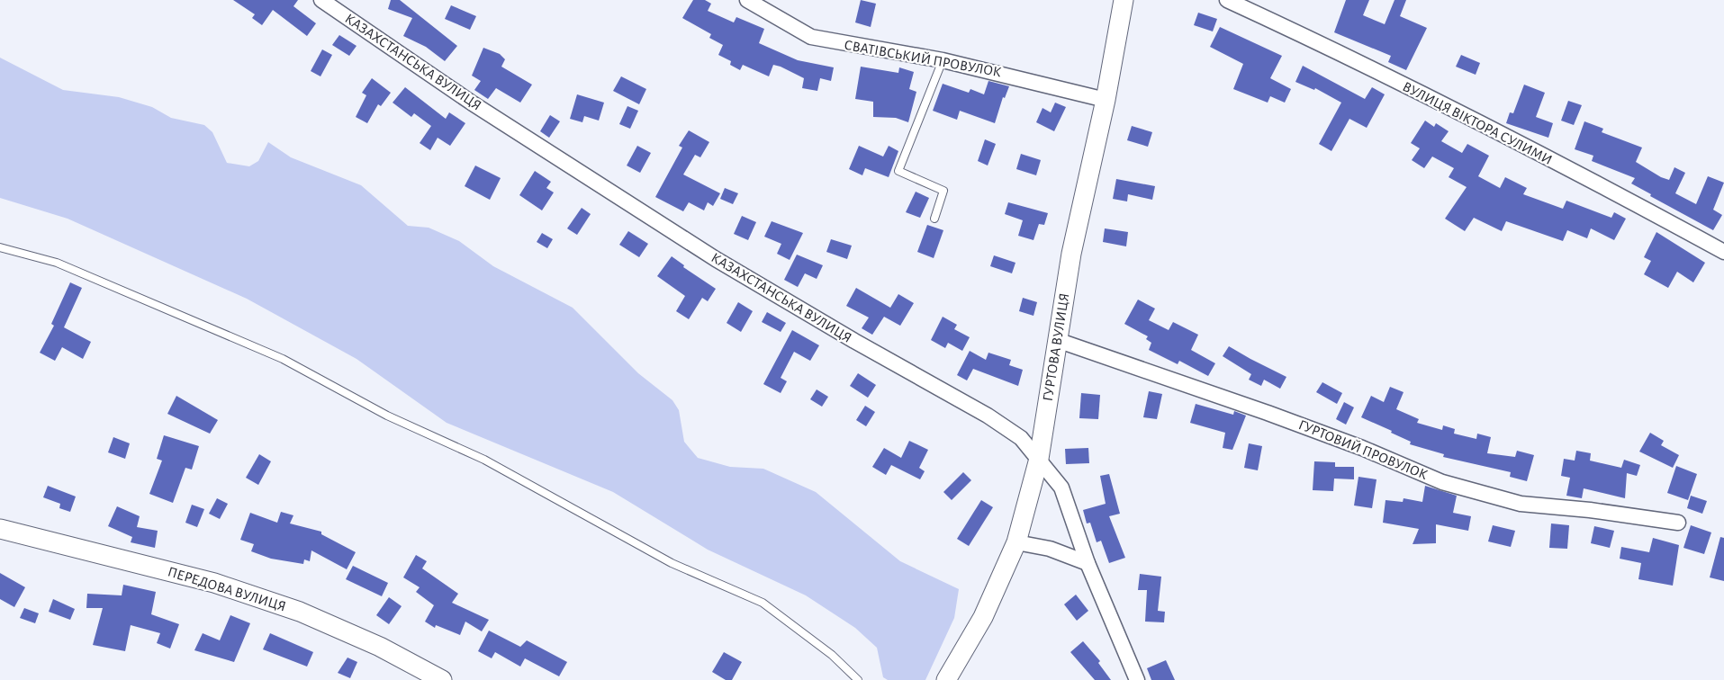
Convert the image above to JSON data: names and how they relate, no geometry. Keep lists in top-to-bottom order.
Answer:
{
  "streets": {
    "street": [
      "СВАТІВСЬКИЙ ПРОВУЛОК",
      "КАЗАХСТАНСЬКА ВУЛИЦЯ",
      "ВУЛИЦЯ ВІКТОРА СУЛИМИ",
      "ГУРТОВА ВУЛИЦЯ",
      "ГУРТОВИЙ ПРОВУЛОК",
      "ПЕРЕДОВА ВУЛИЦЯ"
    ]
  },
  "crossings": [
    ["СВАТІВСЬКИЙ ПРОВУЛОК", "ГУРТОВА ВУЛИЦЯ"],
    ["КАЗАХСТАНСЬКА ВУЛИЦЯ", "ГУРТОВА ВУЛИЦЯ"],
    ["ГУРТОВА ВУЛИЦЯ", "ГУРТОВИЙ ПРОВУЛОК"]
  ]
}
